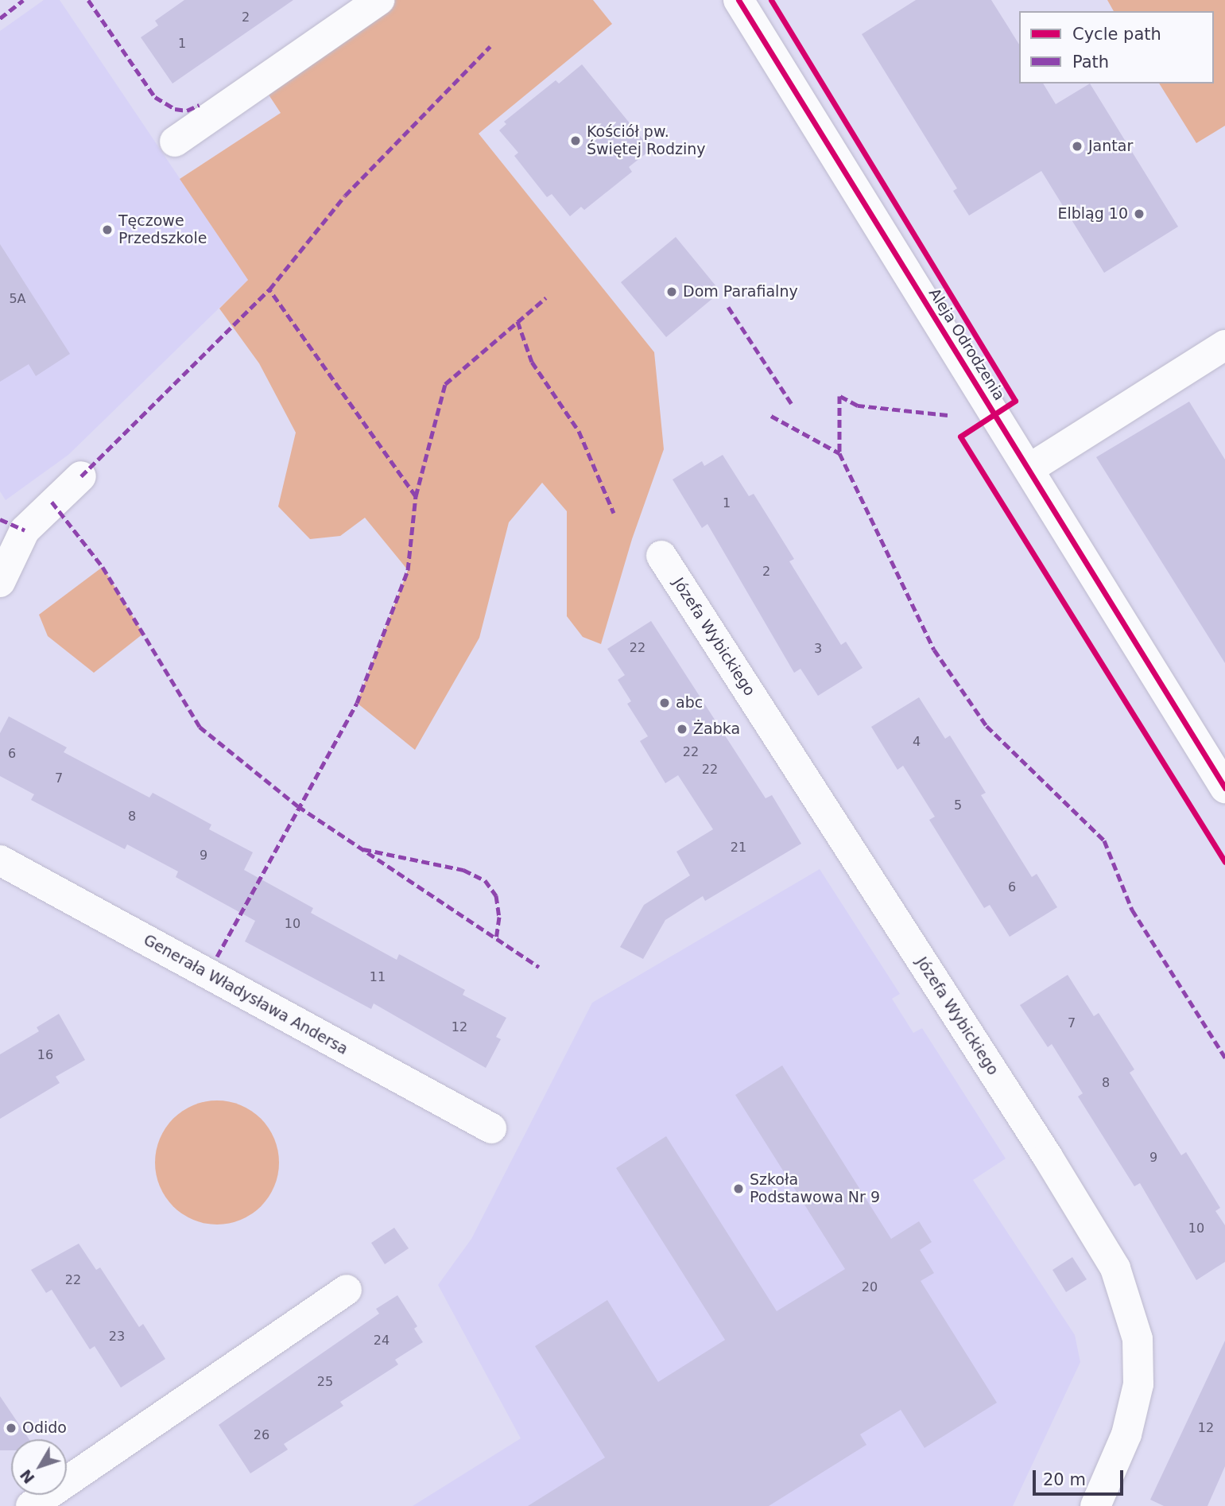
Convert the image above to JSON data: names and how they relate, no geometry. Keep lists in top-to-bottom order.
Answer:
{
  "streets": {
    "street": ["Aleja Odrodzenia", "Józefa Wybickiego", "Generała Władysława Andersa"]
  },
  "places": [
    "Kościół pw. Świętej Rodziny",
    "Jantar",
    "Elbląg 10",
    "Tęczowe Przedszkole",
    "Dom Parafialny",
    "abc",
    "Żabka",
    "Szkoła Podstawowa Nr 9",
    "Odido"
  ],
  "house_numbers": [
    "2",
    "1",
    "5A",
    "1",
    "2",
    "22",
    "3",
    "4",
    "22",
    "6",
    "22",
    "7",
    "5",
    "8",
    "21",
    "9",
    "6",
    "10",
    "11",
    "7",
    "12",
    "16",
    "8",
    "9",
    "10",
    "22",
    "20",
    "23",
    "24",
    "25",
    "12",
    "26"
  ],
  "legend": ["Cycle path", "Path"],
  "scale_bar": "20 m",
  "north": "bottom left"
}
